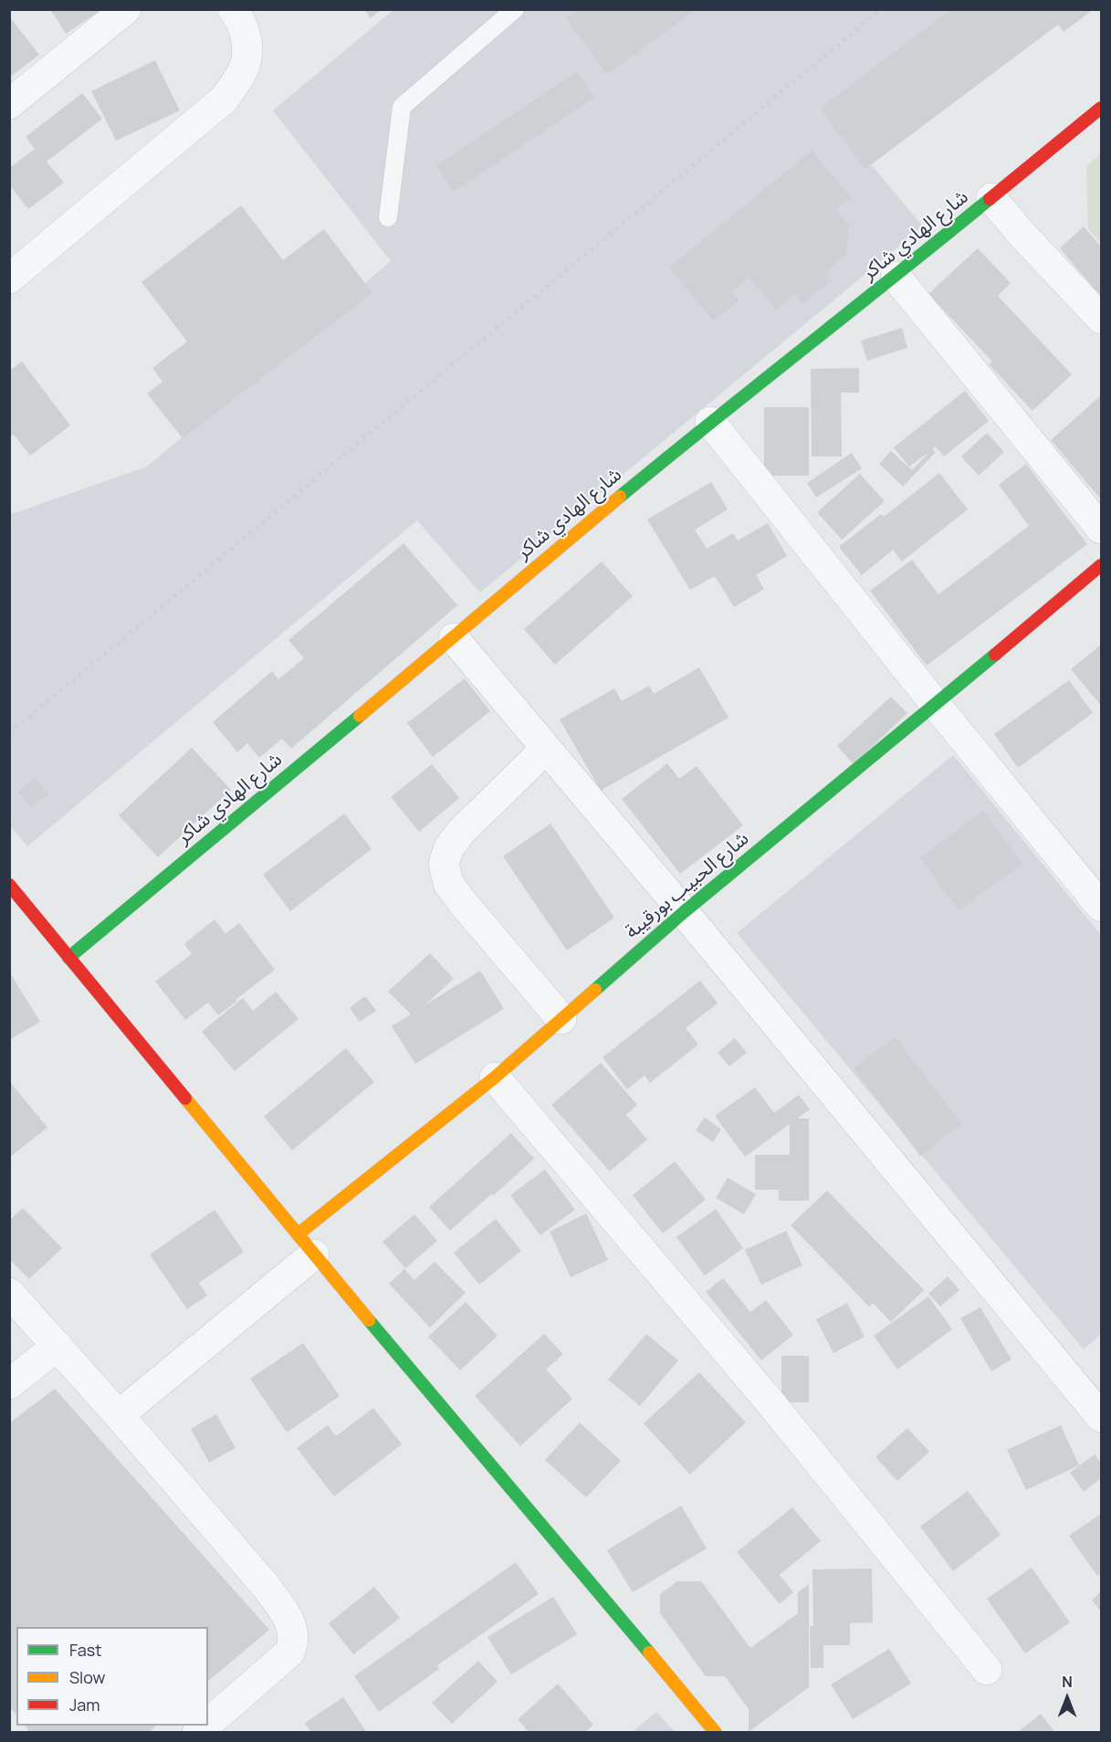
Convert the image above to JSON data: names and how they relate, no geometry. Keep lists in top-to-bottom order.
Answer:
{
  "streets": {
    "street": ["شارع الهادي شاكر", "شارع الحبيب بورقيبة"]
  },
  "legend": ["Fast", "Slow", "Jam"],
  "north": "top"
}
